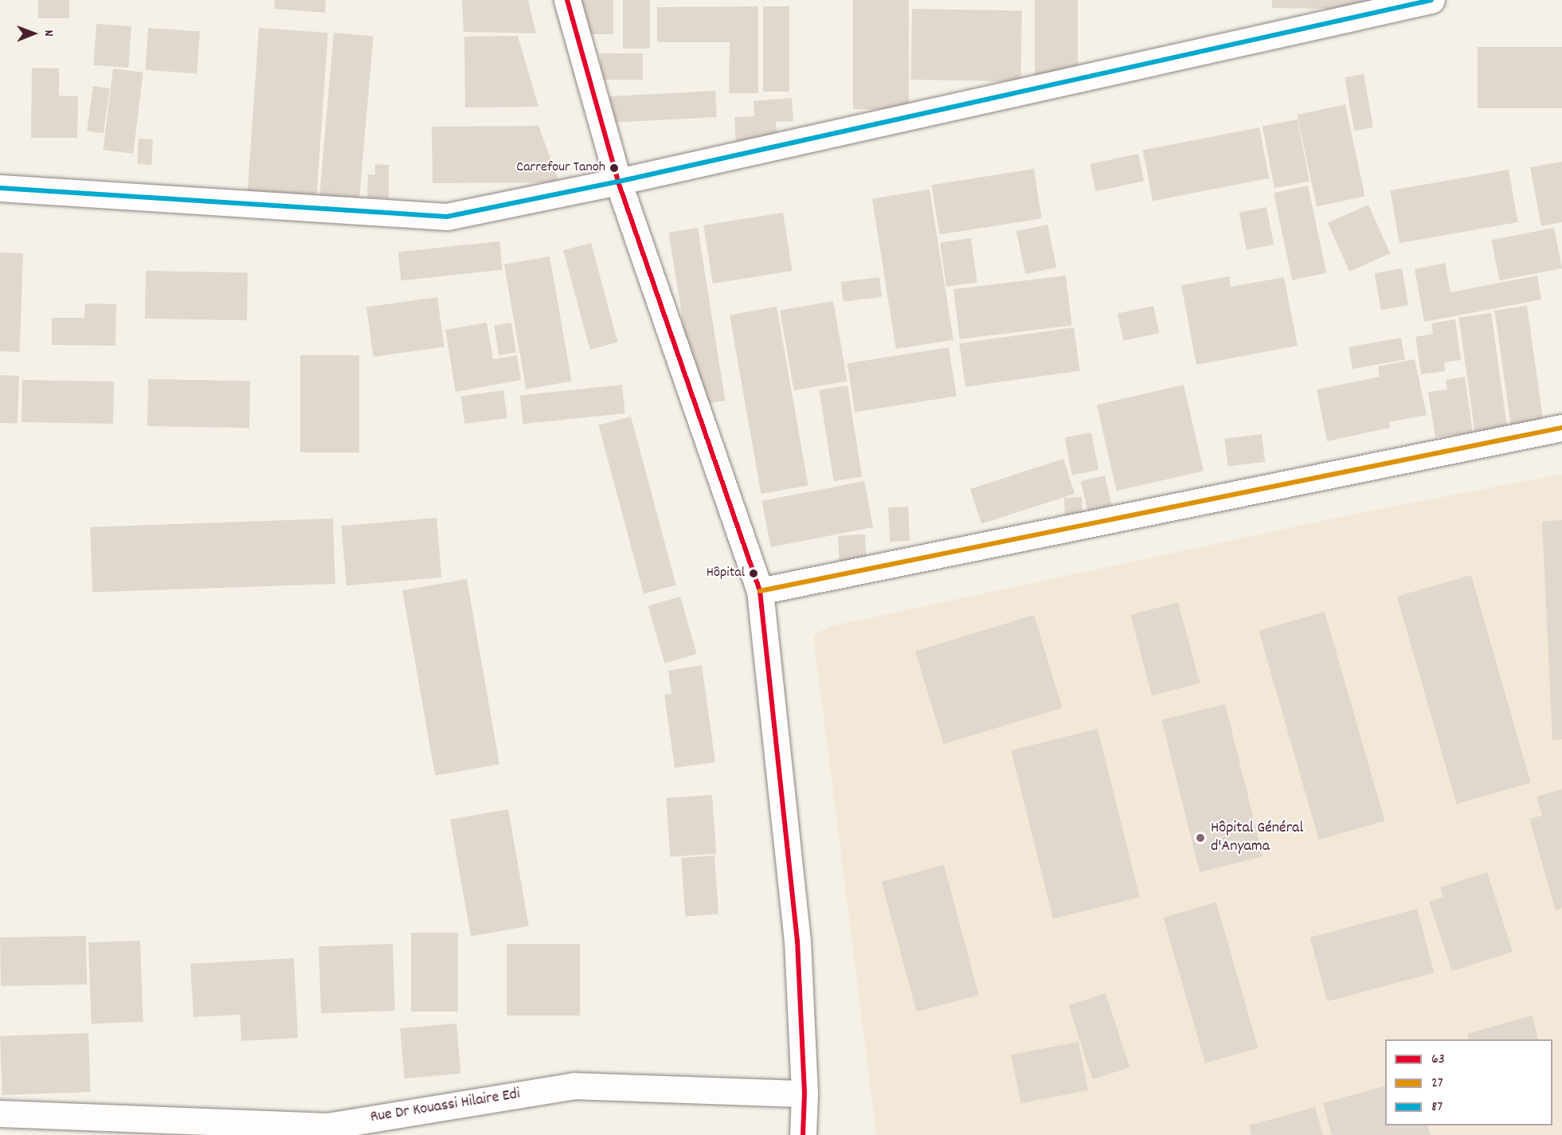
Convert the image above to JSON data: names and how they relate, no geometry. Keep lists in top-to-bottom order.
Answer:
{
  "streets": {
    "street": ["Rue Dr Kouassi Hilaire Edi"]
  },
  "places": ["Carrefour Tanoh", "Hôpital", "Hôpital Général d'Anyama"],
  "lines": ["transit line 63", "transit line 87", "transit line 27"],
  "legend": ["63", "27", "87"],
  "north": "right"
}
